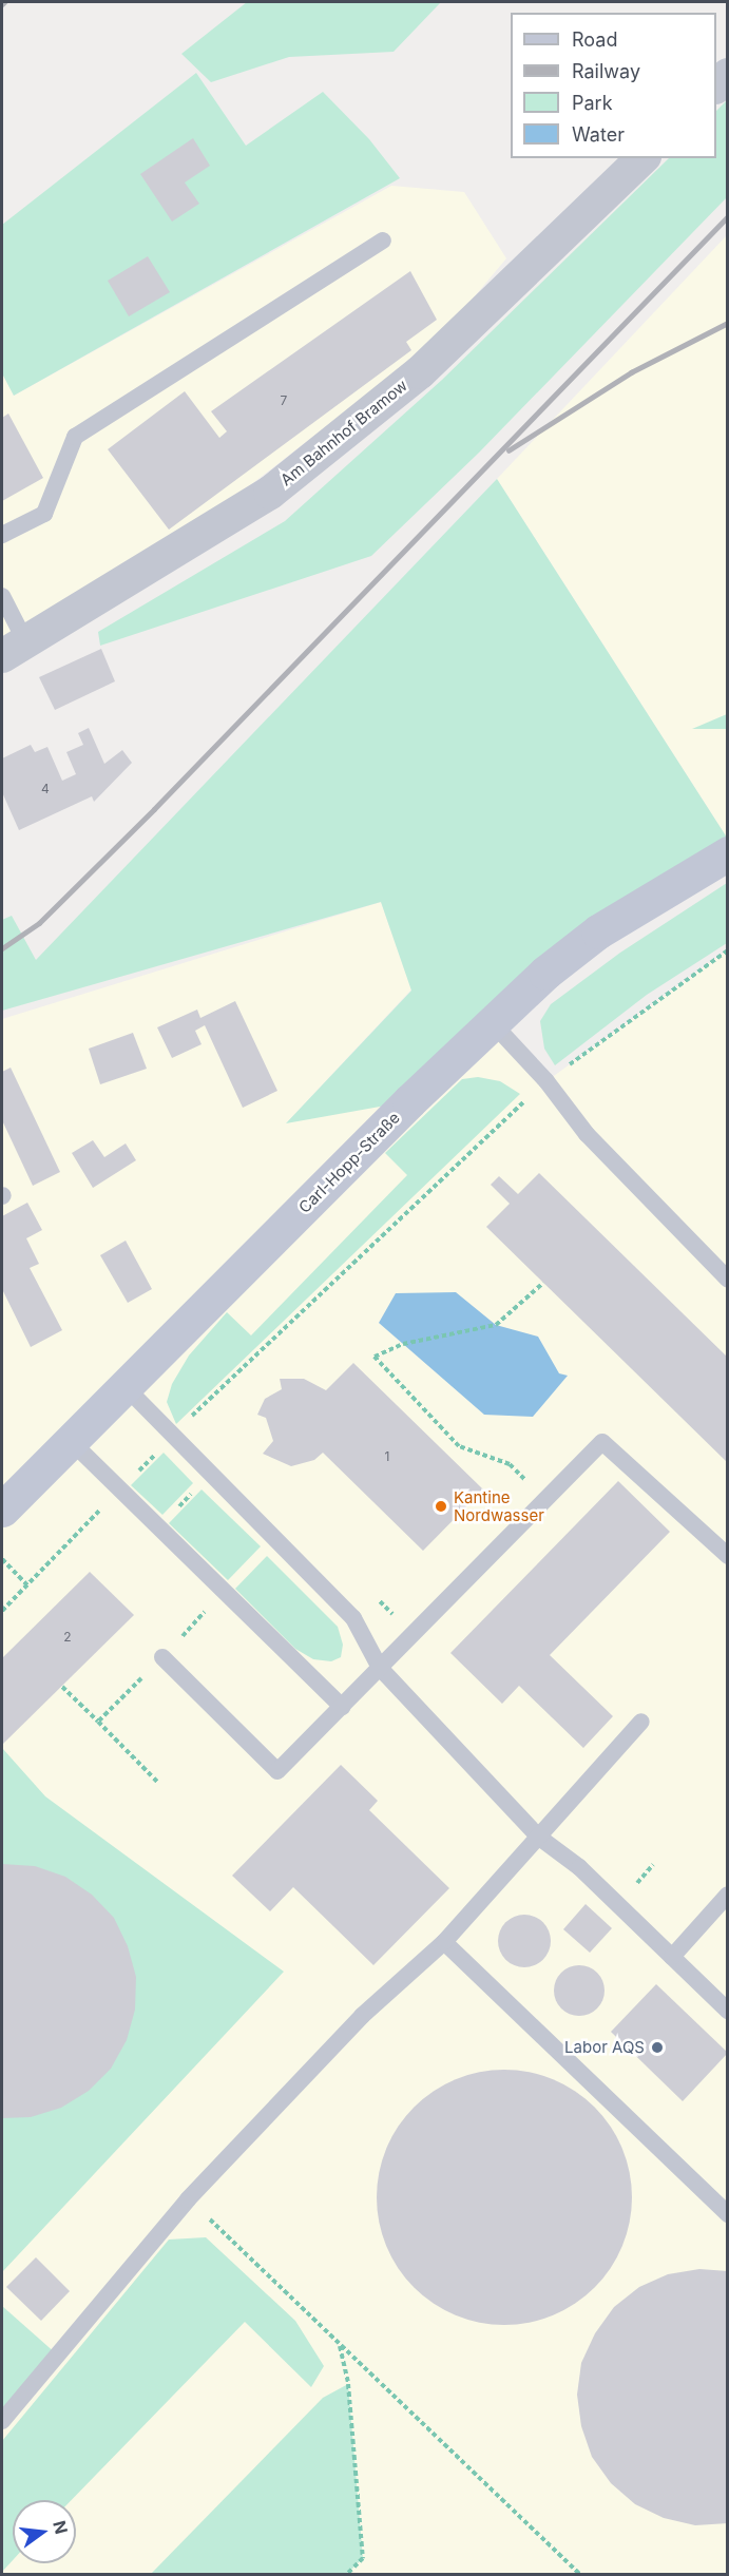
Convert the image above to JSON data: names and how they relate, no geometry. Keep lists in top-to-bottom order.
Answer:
{
  "streets": {
    "street": ["Am Bahnhof Bramow", "Carl-Hopp-Straße"]
  },
  "places": ["Kantine Nordwasser", "Labor AQS"],
  "house_numbers": [
    "7",
    "4",
    "1",
    "2"
  ],
  "legend": [
    "Road",
    "Railway",
    "Park",
    "Water"
  ],
  "north": "right"
}
